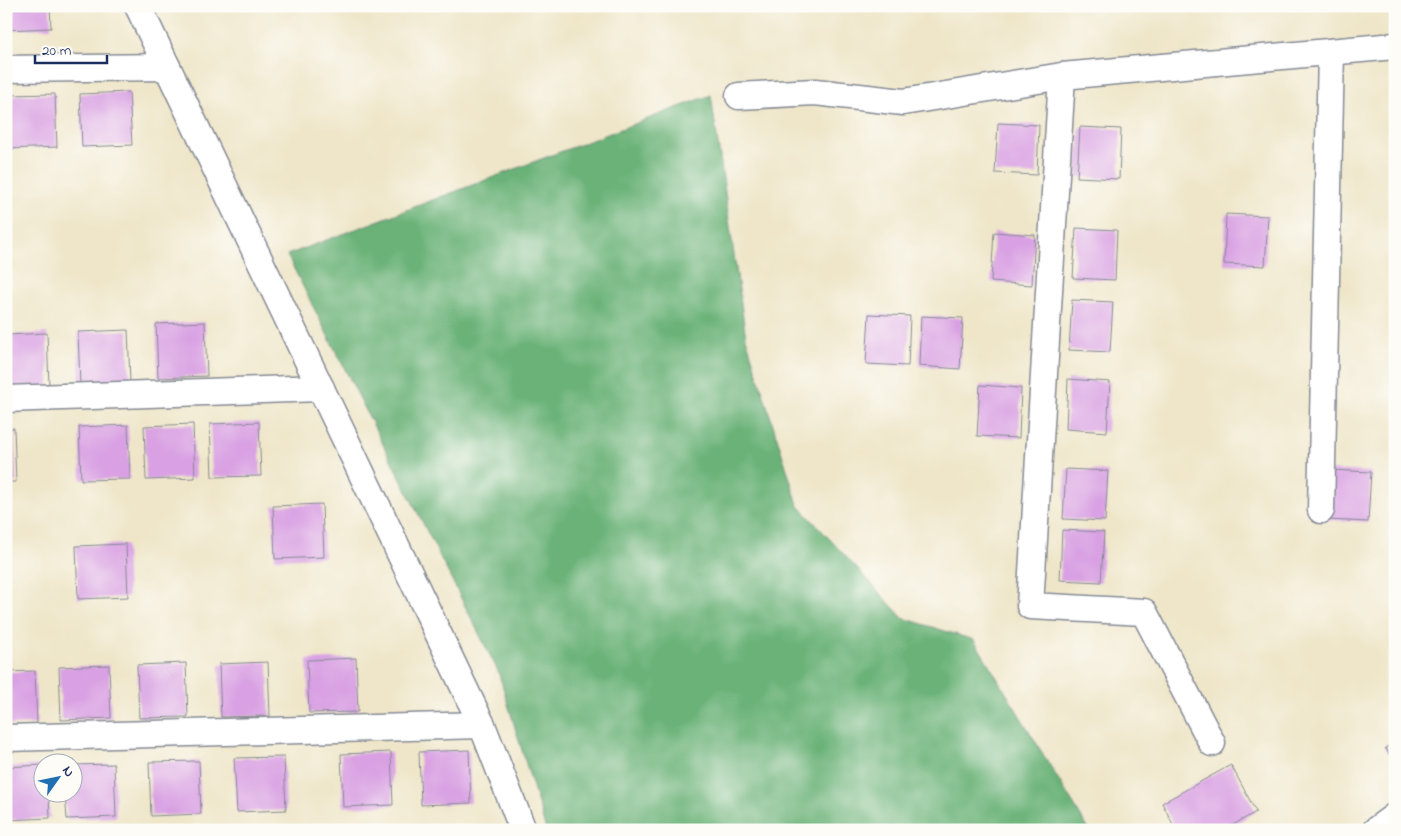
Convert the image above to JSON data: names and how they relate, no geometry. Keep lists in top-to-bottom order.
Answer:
{
  "scale_bar": "20 m",
  "north": "top right"
}
